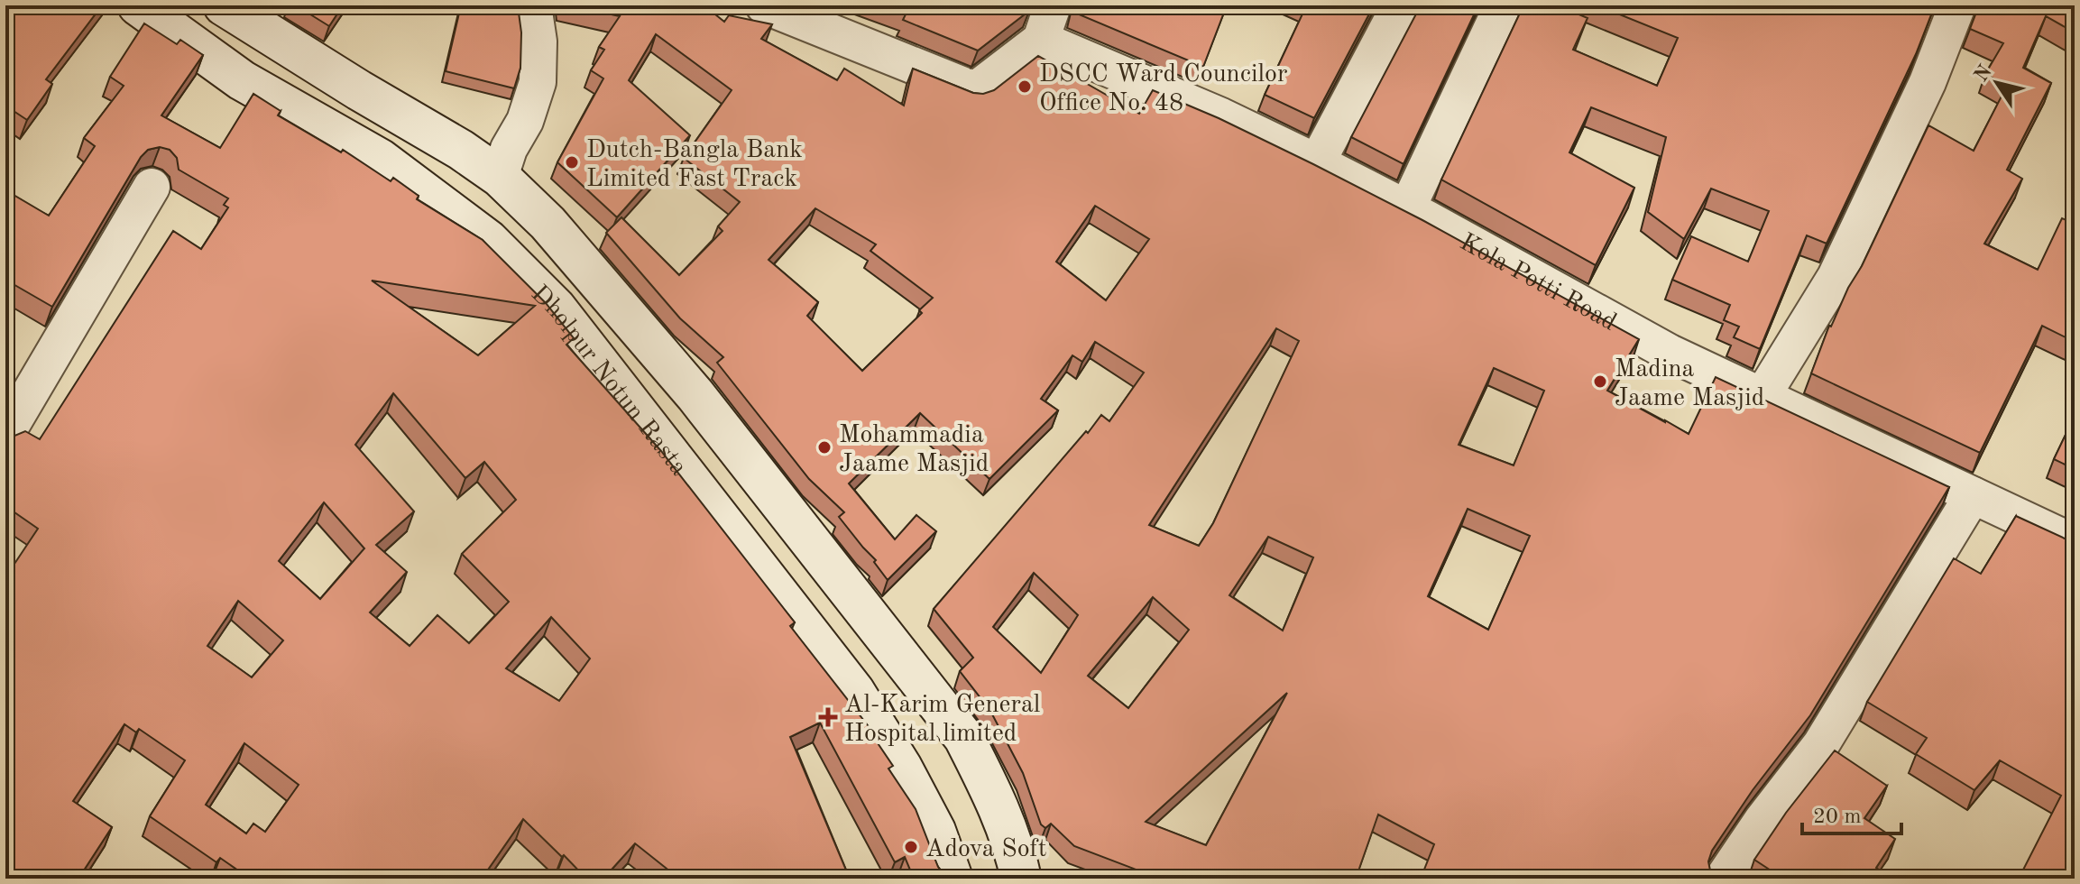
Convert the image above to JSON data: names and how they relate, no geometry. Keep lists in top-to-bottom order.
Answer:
{
  "streets": {
    "main road": ["Dholpur Notun Rasta"],
    "street": ["Kola Potti Road"]
  },
  "places": {
    "other": [
      "DSCC Ward Councilor Office No. 48",
      "Dutch-Bangla Bank Limited Fast Track",
      "Madina Jaame Masjid",
      "Mohammadia Jaame Masjid",
      "Adova Soft"
    ],
    "health": ["Al-Karim General Hospital limited"]
  },
  "scale_bar": "20 m",
  "north": "top left"
}
